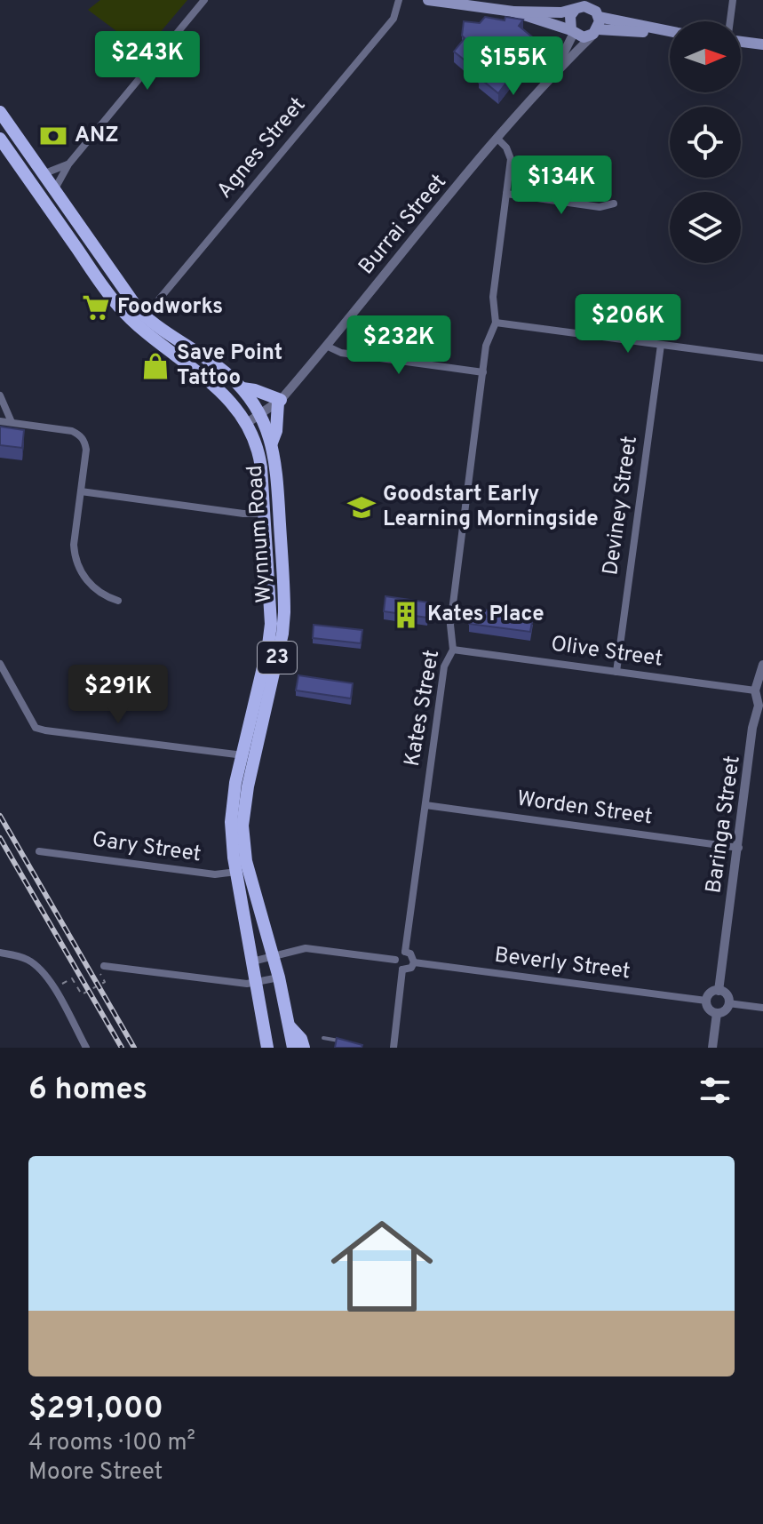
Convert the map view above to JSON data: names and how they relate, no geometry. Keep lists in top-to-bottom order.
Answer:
{
  "streets": {
    "main road": ["Wynnum Road", "23"],
    "street": [
      "Agnes Street",
      "Burrai Street",
      "Deviney Street",
      "Olive Street",
      "Kates Street",
      "Worden Street",
      "Baringa Street",
      "Gary Street",
      "Beverly Street"
    ]
  },
  "crossings": [
    ["Agnes Street", "Wynnum Road"],
    ["Burrai Street", "Wynnum Road"],
    ["Burrai Street", "Kates Street"],
    ["Deviney Street", "Olive Street"],
    ["Wynnum Road", "Gary Street"],
    ["Olive Street", "Kates Street"],
    ["Olive Street", "Baringa Street"],
    ["Kates Street", "Worden Street"],
    ["Kates Street", "Beverly Street"],
    ["Worden Street", "Baringa Street"],
    ["Baringa Street", "Beverly Street"]
  ],
  "places": {
    "bank": ["ANZ"],
    "supermarket": ["Foodworks"],
    "shop": ["Save Point Tattoo"],
    "school or university": ["Goodstart Early Learning Morningside"],
    "building": ["Kates Place"]
  },
  "north": "right",
  "page": {
    "price": [
      "$243K",
      "$155K",
      "$134K",
      "$206K",
      "$232K",
      "$291K"
    ],
    "heading": "6 homes",
    "list": [
      {
        "name": "$291,000",
        "note": "4 rooms · 100 m² · Moore Street"
      }
    ]
  }
}
